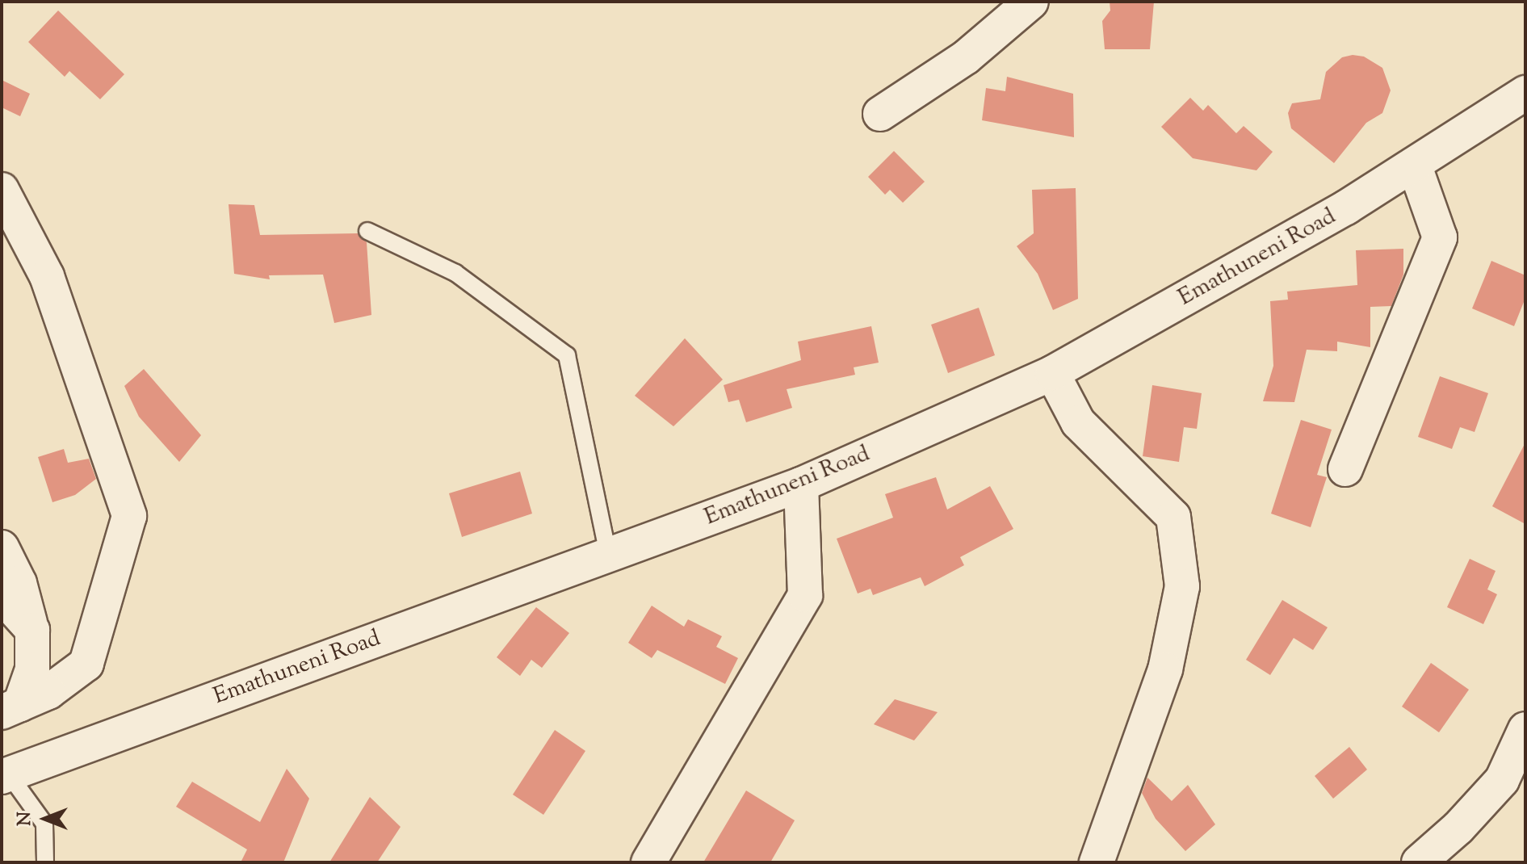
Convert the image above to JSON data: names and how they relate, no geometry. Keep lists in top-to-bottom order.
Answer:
{
  "streets": {
    "street": ["Emathuneni Road"]
  },
  "north": "left"
}
